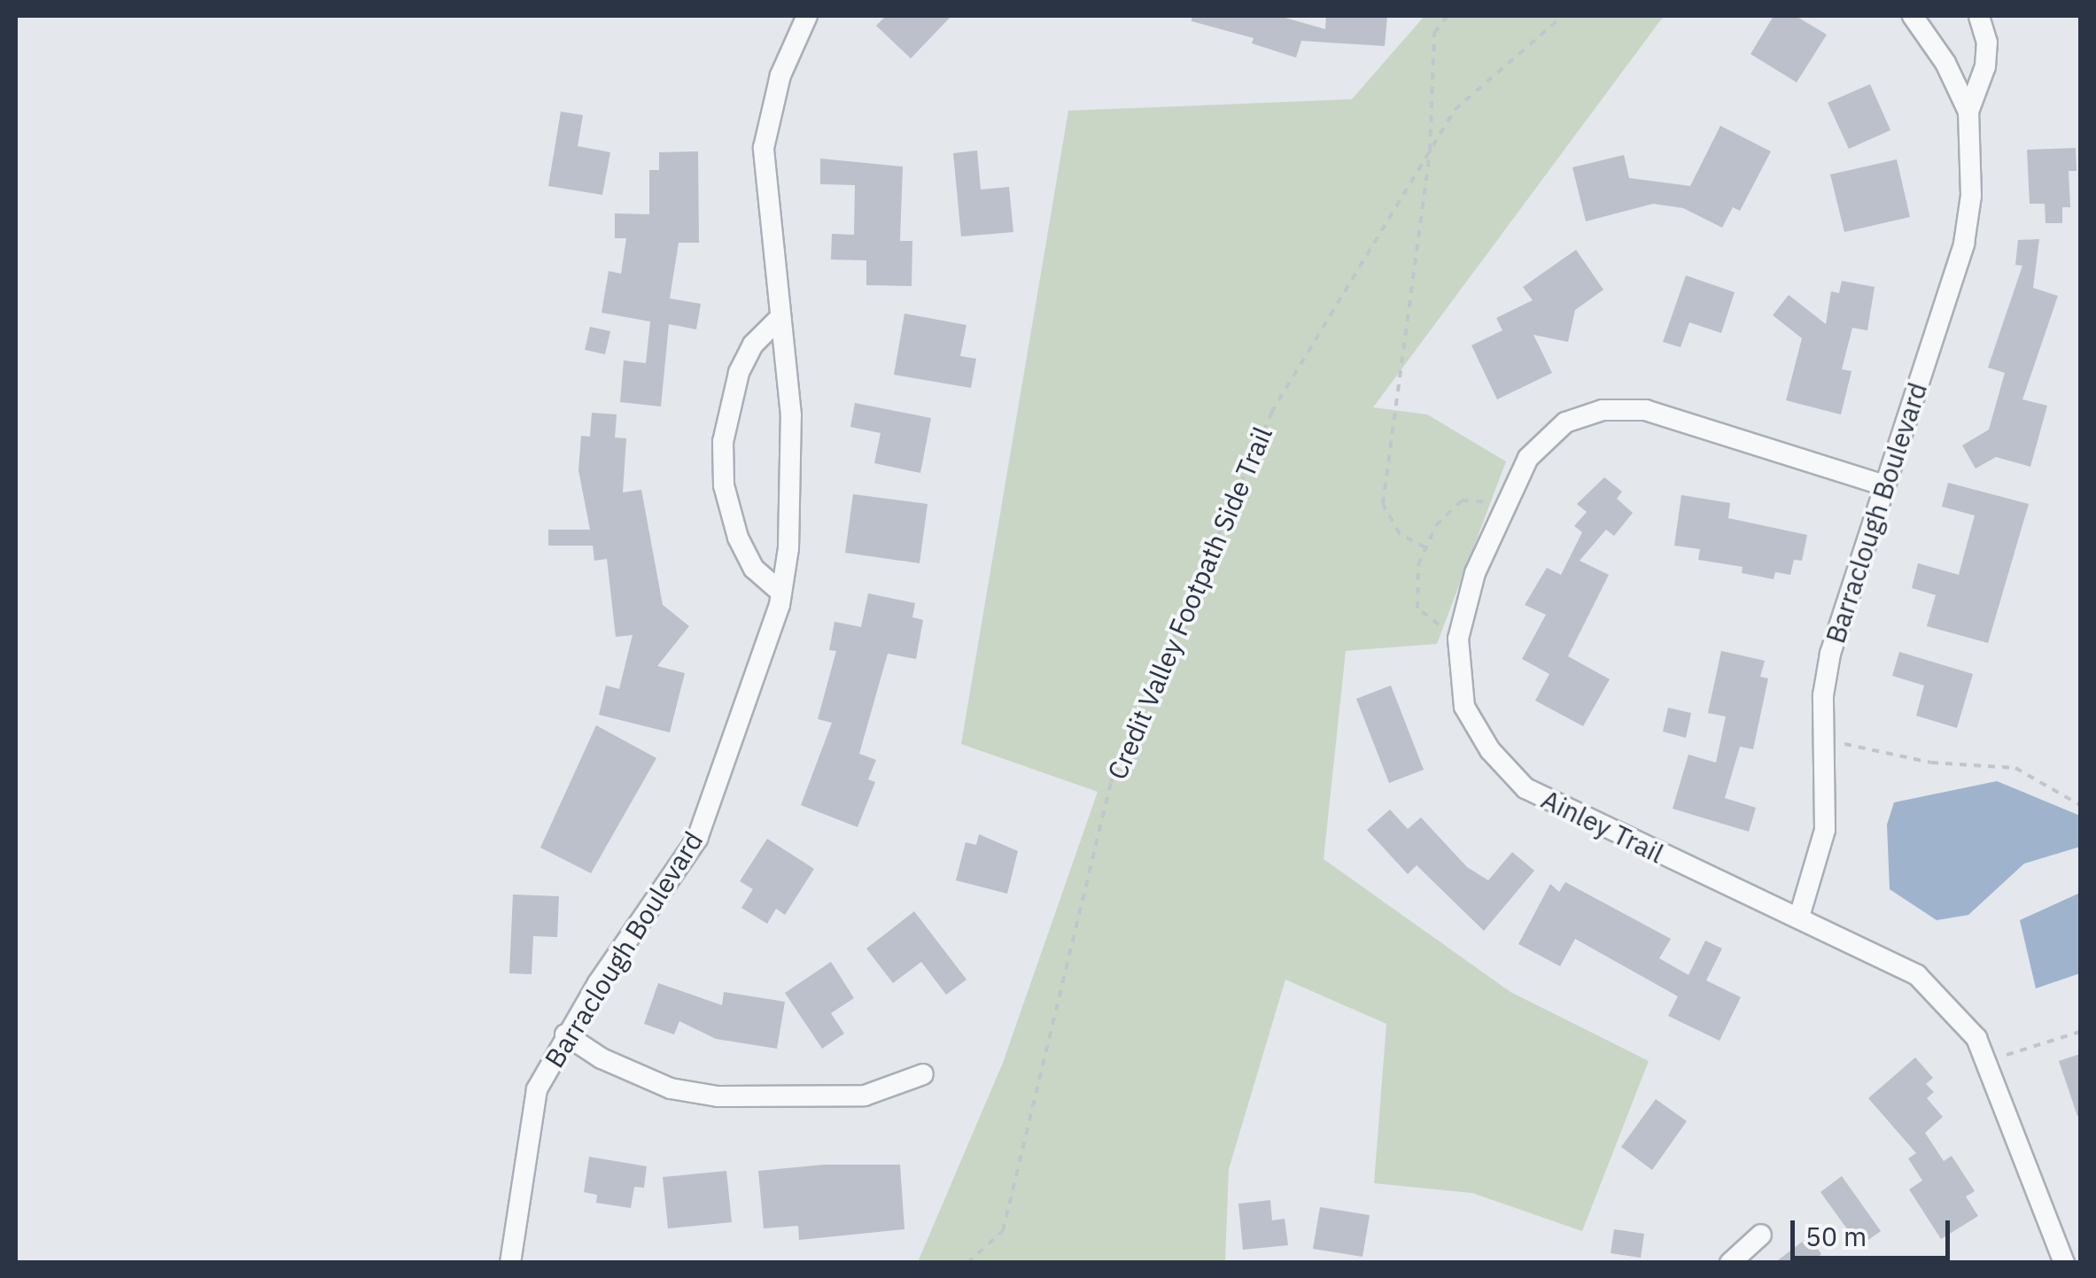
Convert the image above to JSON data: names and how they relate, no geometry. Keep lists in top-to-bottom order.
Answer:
{
  "streets": {
    "street": ["Barraclough Boulevard", "Ainley Trail"],
    "path": ["Credit Valley Footpath Side Trail"]
  },
  "crossings": [
    ["Barraclough Boulevard", "Ainley Trail"]
  ],
  "scale_bar": "50 m"
}
